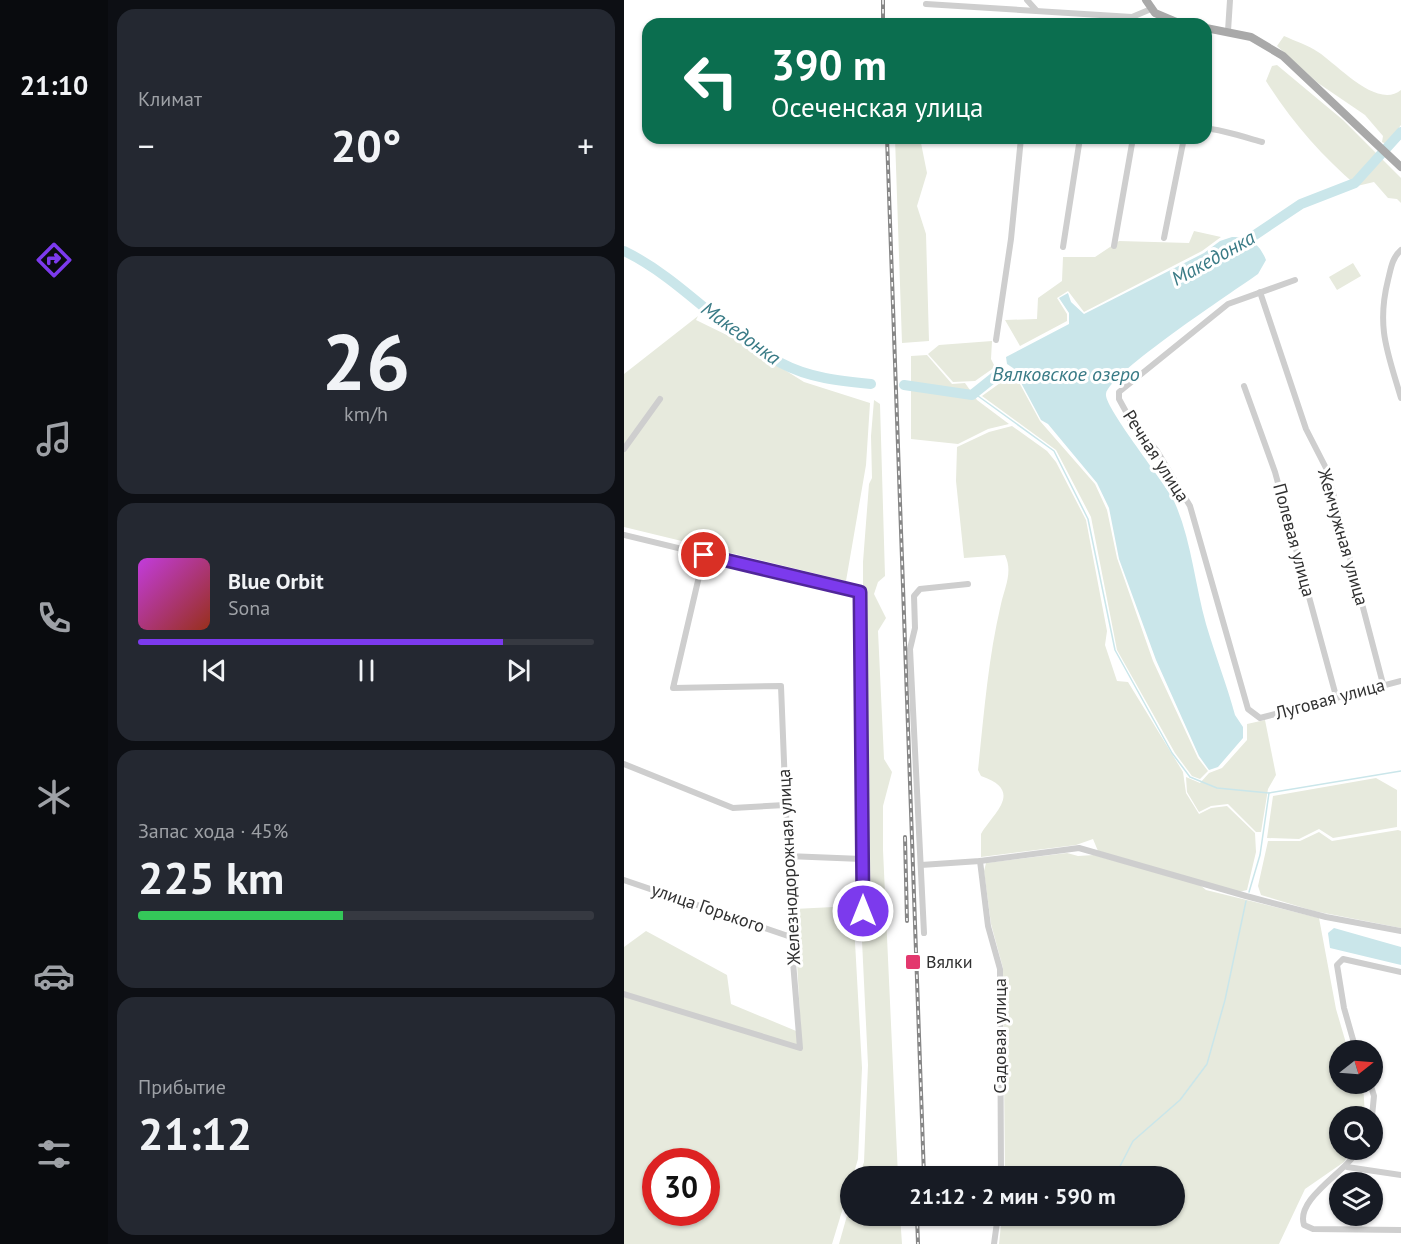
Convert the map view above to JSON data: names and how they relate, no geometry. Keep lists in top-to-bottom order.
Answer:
{
  "streets": {
    "street": [
      "Речная улица",
      "Жемчужная улица",
      "Полевая улица",
      "Луговая улица",
      "Железнодорожная улица",
      "улица Горького",
      "Садовая улица"
    ]
  },
  "crossings": [
    ["Речная улица", "Жемчужная улица"],
    ["Речная улица", "Луговая улица"],
    ["Жемчужная улица", "Луговая улица"],
    ["Полевая улица", "Луговая улица"],
    ["Железнодорожная улица", "улица Горького"]
  ],
  "water": ["Македонка", "Вялковское озеро"],
  "places": {
    "transit": ["Вялки"]
  },
  "north": "right",
  "page": {
    "tabs": "21:10",
    "tile": [
      "Климат",
      ["26", "km/h"],
      ["Запас хода · 45%", "225 km"],
      ["Прибытие", "21:12"]
    ],
    "turn": ["390 m", "Осеченская улица"],
    "heat": ["−", "20°", "+"],
    "song": ["Blue Orbit", "Sona"],
    "limit": "30",
    "trip": "21:12 · 2 мин · 590 m"
  }
}
